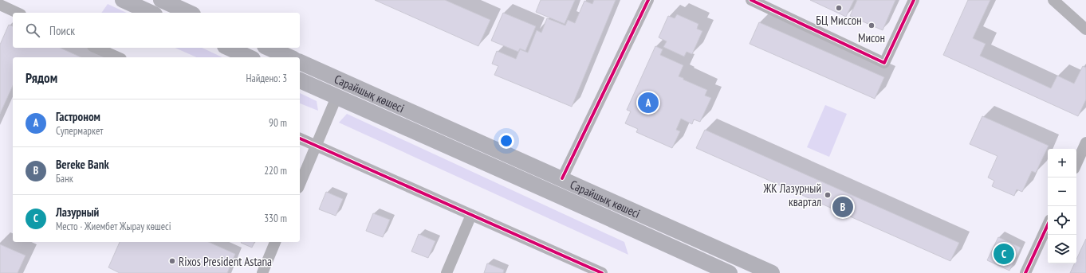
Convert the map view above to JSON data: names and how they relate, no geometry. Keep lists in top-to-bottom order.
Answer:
{
  "streets": {
    "main road": ["Сарайшық көшесі"]
  },
  "places": [
    "БЦ Миссон",
    "Мисон",
    "ЖК Лазурный квартал",
    "Rixos President Astana"
  ],
  "page": {
    "search": "Поиск",
    "heading": ["Рядом", "Найдено: 3"],
    "pins": ["A", "B", "C"],
    "list": [
      {
        "mark": "A",
        "name": "Гастроном",
        "note": "Супермаркет",
        "value": "90 m"
      },
      {
        "mark": "B",
        "name": "Bereke Bank",
        "note": "Банк",
        "value": "220 m"
      },
      {
        "mark": "C",
        "name": "Лазурный",
        "note": "Место · Жиембет Жырау көшесі",
        "value": "330 m"
      }
    ],
    "map_buttons": ["+", "−"]
  }
}
